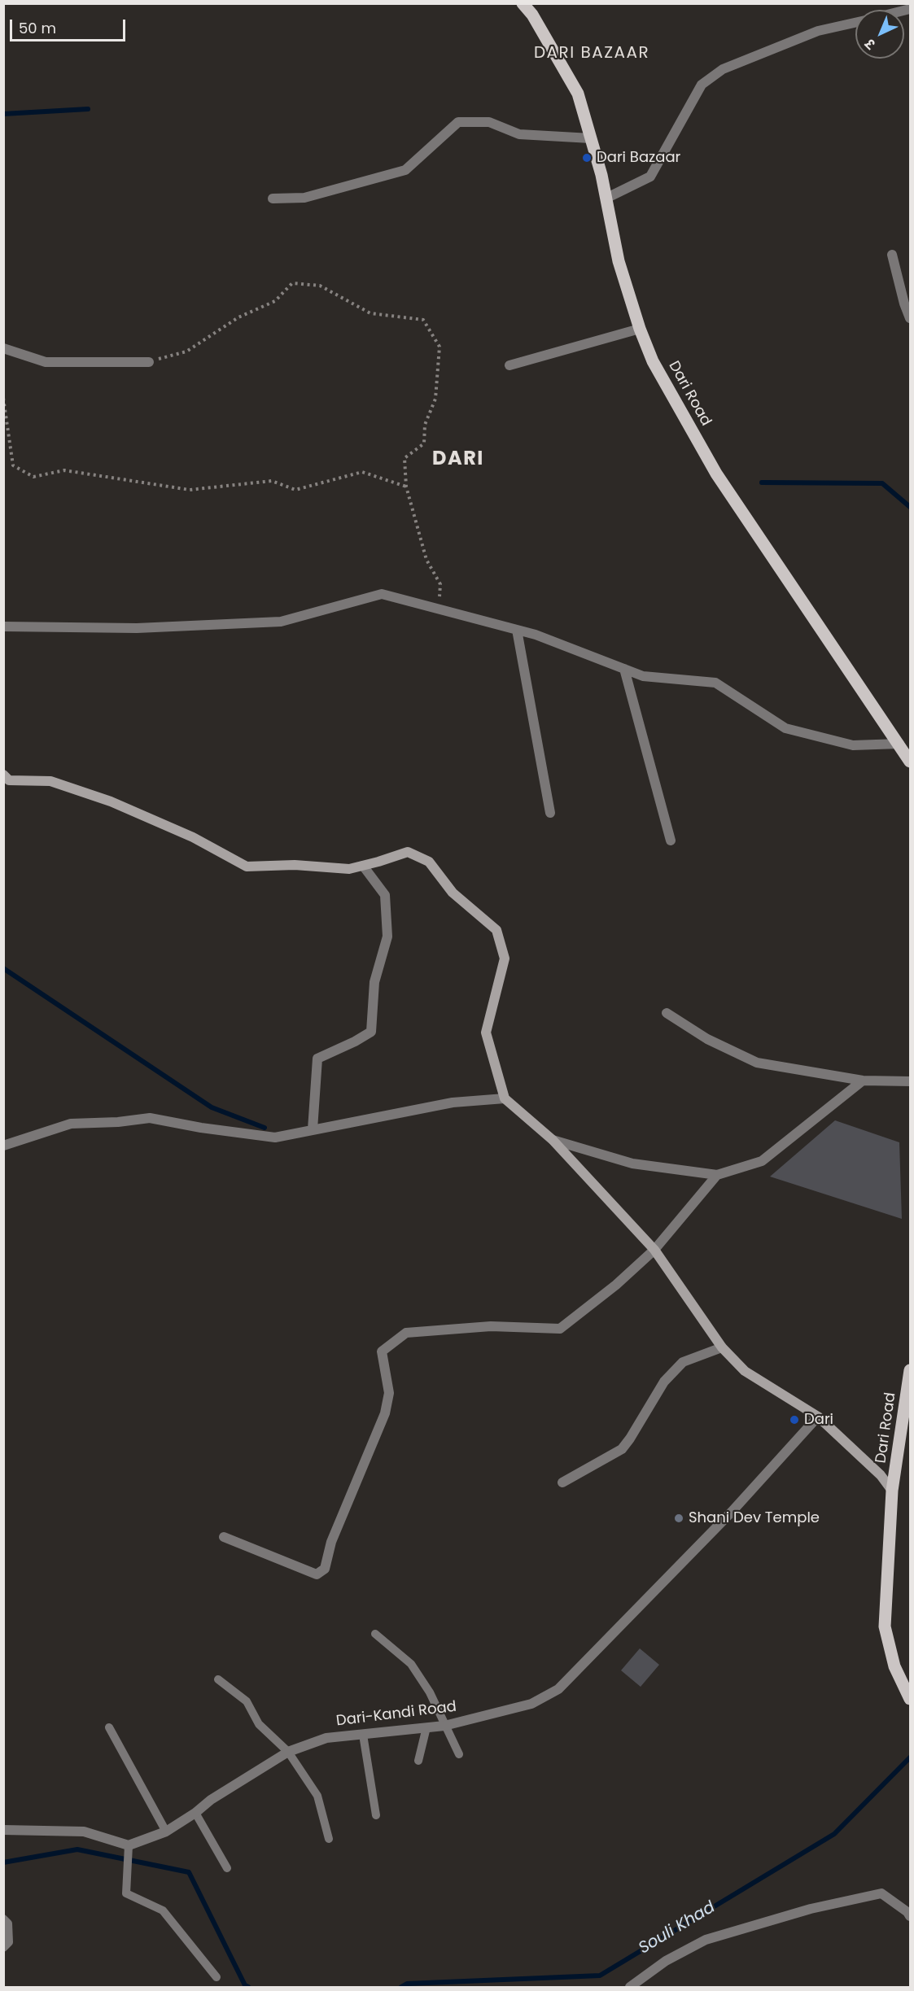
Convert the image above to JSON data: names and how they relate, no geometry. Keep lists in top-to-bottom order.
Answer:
{
  "streets": {
    "main road": ["Dari Road"],
    "street": ["Dari-Kandi Road"]
  },
  "districts": ["DARI BAZAAR", "DARI"],
  "water": ["Souli Khad"],
  "places": ["Dari Bazaar", "Dari", "Shani Dev Temple"],
  "scale_bar": "50 m",
  "north": "bottom left"
}
